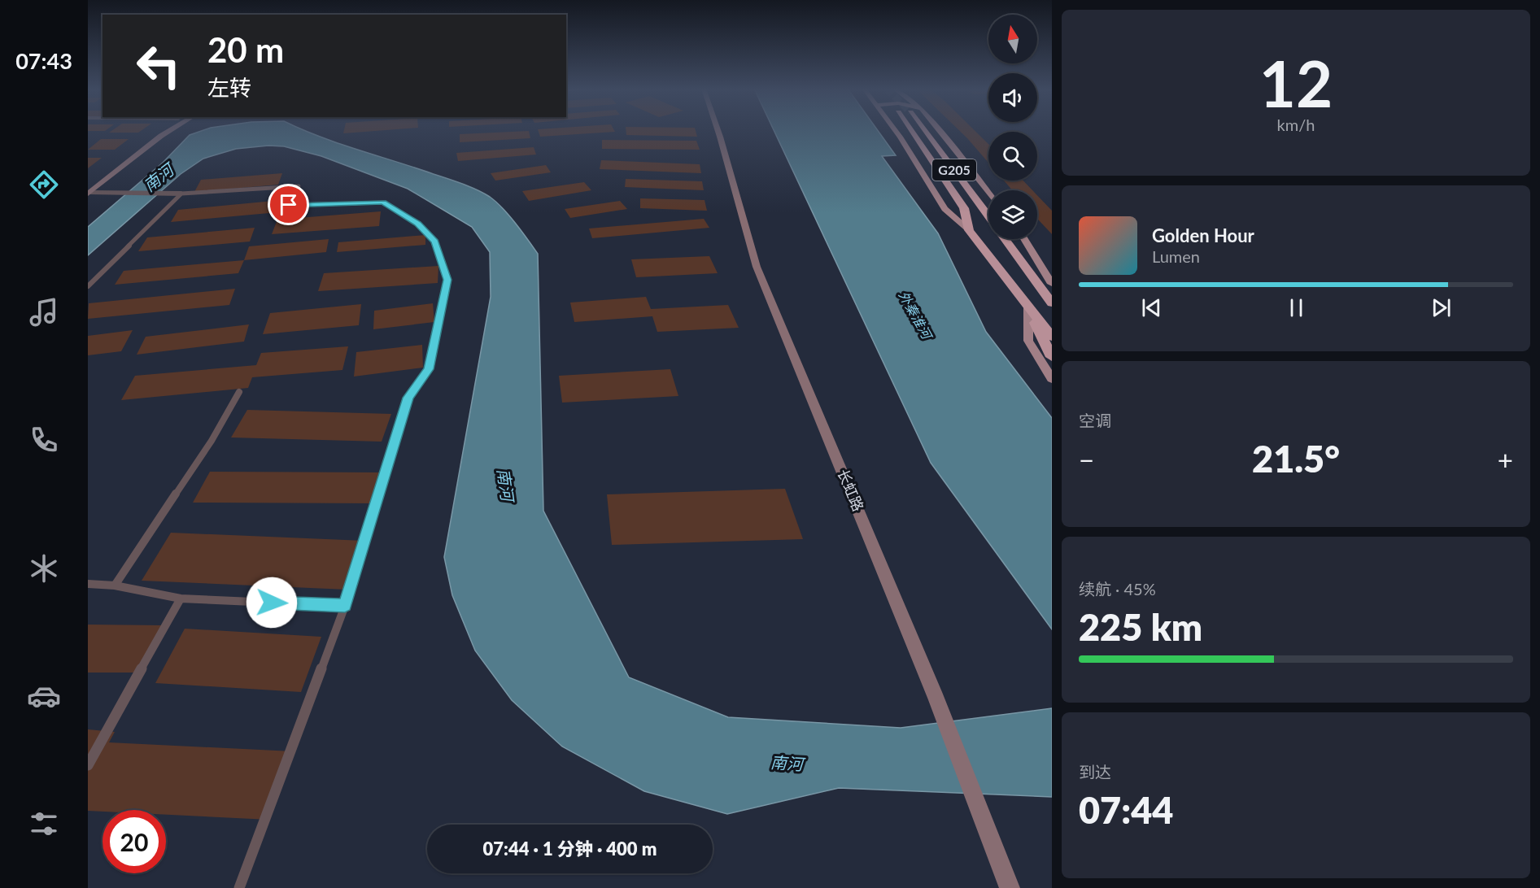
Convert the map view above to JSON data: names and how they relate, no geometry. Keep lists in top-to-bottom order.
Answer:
{
  "streets": {
    "highway": ["G205"],
    "main road": ["长虹路"]
  },
  "water": ["南河", "外秦淮河"],
  "north": "top",
  "page": {
    "tabs": "07:43",
    "tile": [
      ["12", "km/h"],
      "空调",
      ["续航 · 45%", "225 km"],
      ["到达", "07:44"]
    ],
    "turn": ["20 m", "左转"],
    "song": ["Golden Hour", "Lumen"],
    "heat": ["−", "21.5°", "+"],
    "limit": "20",
    "trip": "07:44 · 1 分钟 · 400 m"
  }
}
